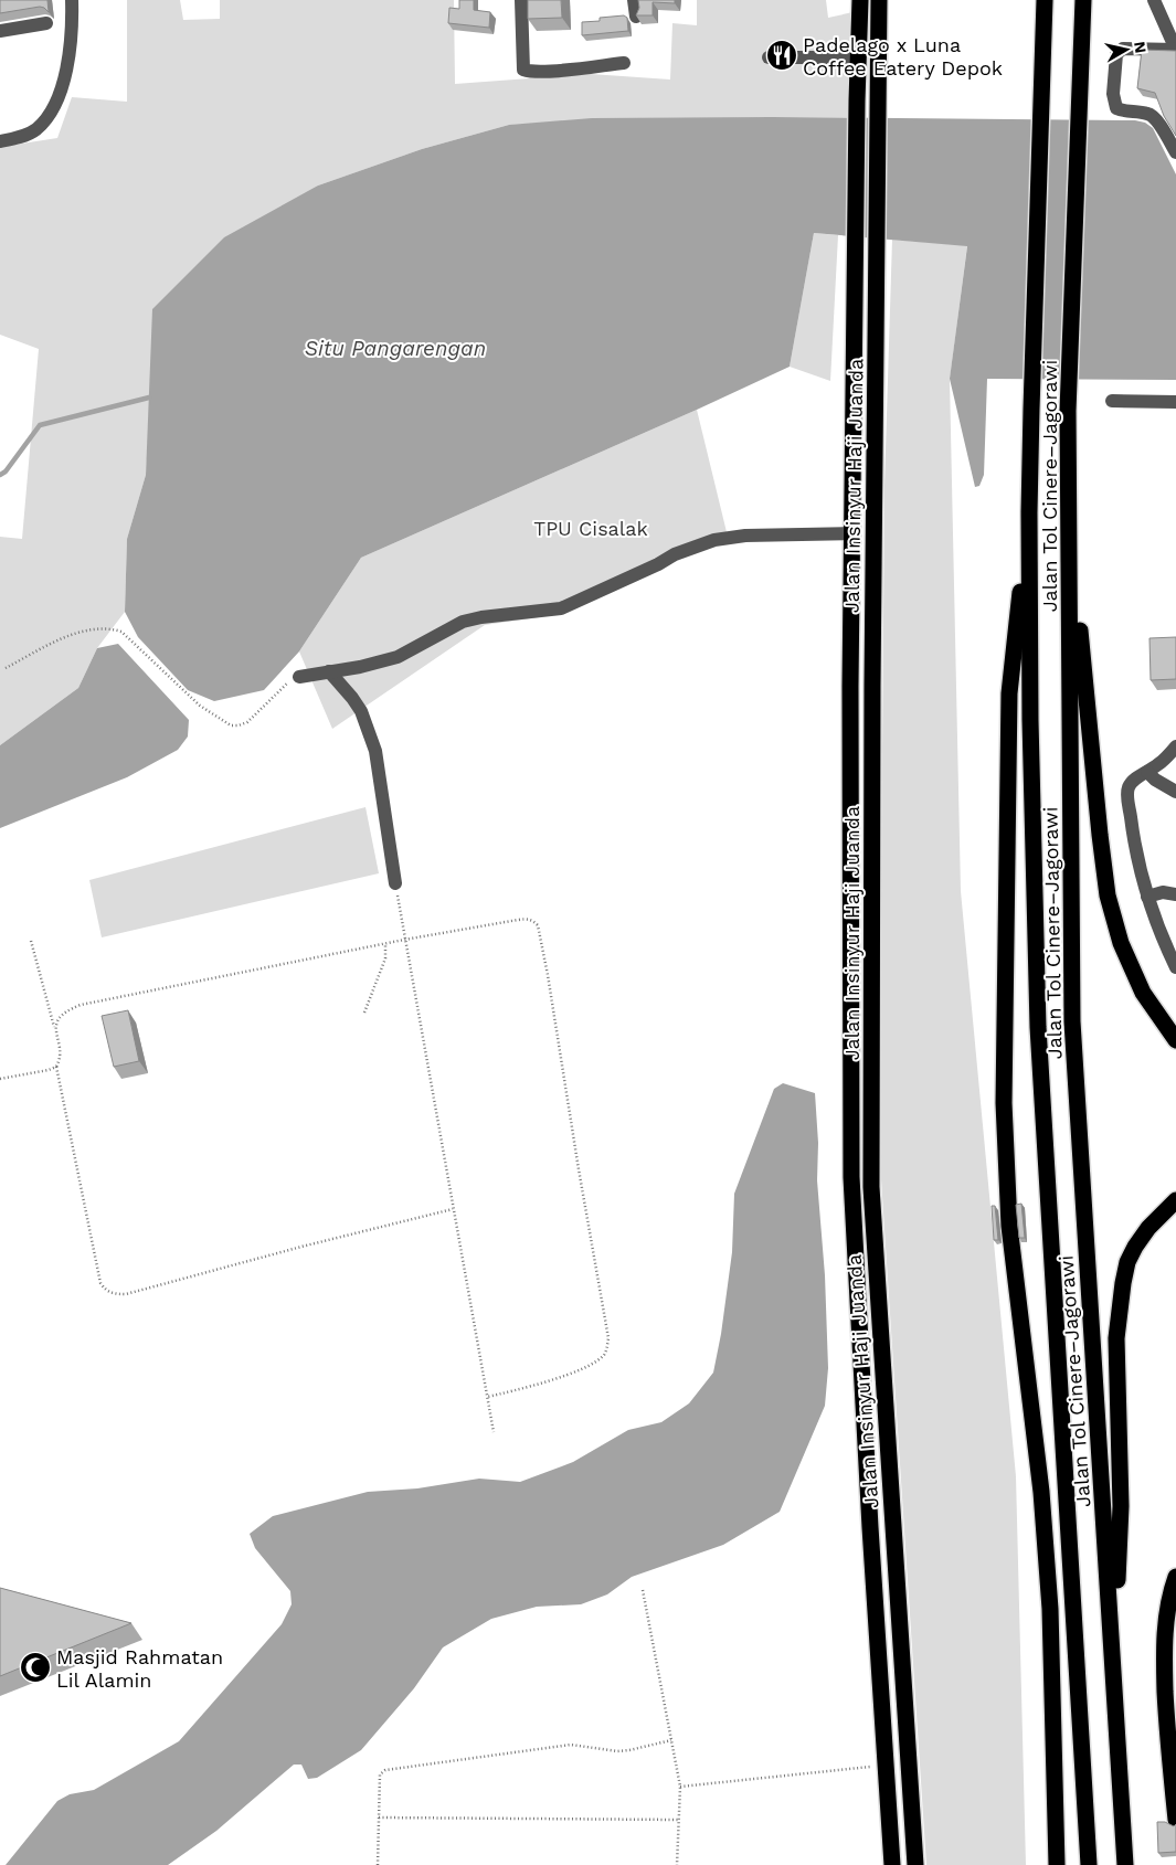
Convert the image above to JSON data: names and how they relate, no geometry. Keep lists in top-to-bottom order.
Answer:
{
  "streets": {
    "highway": ["Jalan Insinyur Haji Juanda", "Jalan Tol Cinere–Jagorawi"]
  },
  "water": ["Situ Pangarengan"],
  "parks": ["TPU Cisalak"],
  "places": {
    "restaurant": ["Padelago x Luna Coffee Eatery Depok"],
    "mosque": ["Masjid Rahmatan Lil Alamin"]
  },
  "north": "right"
}
